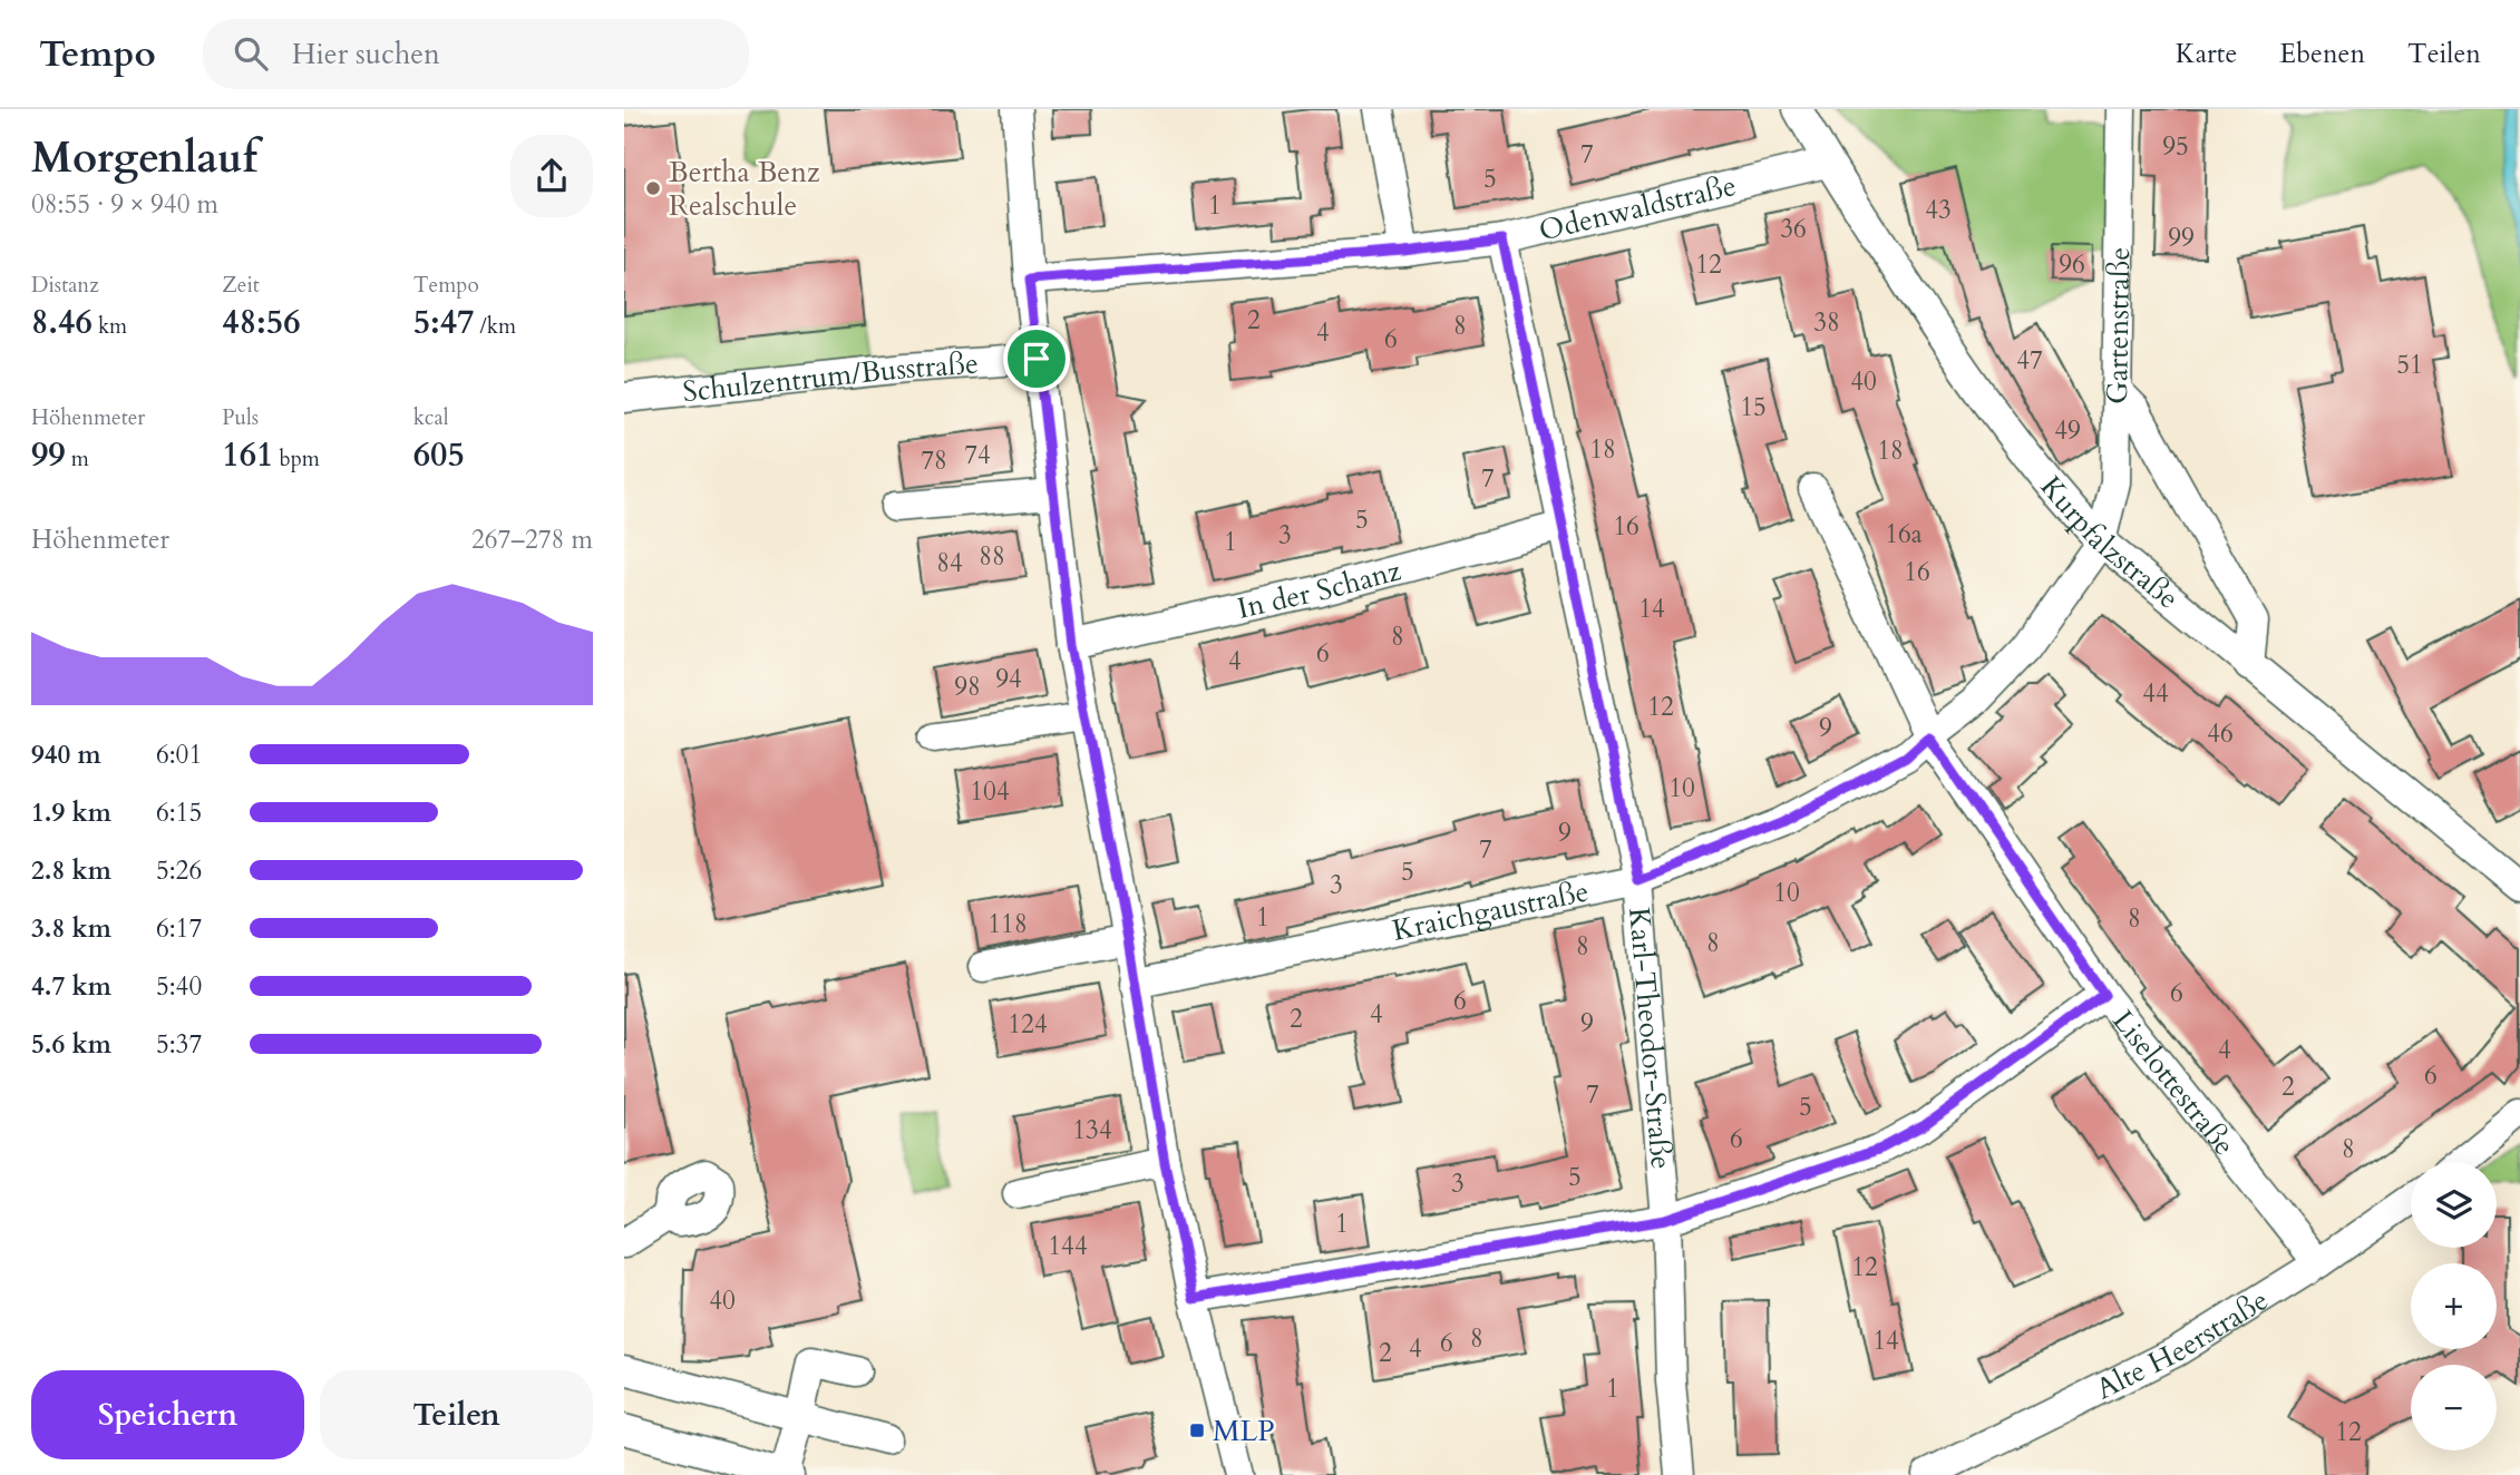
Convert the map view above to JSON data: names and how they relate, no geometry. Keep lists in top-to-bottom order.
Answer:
{
  "streets": {
    "street": [
      "Odenwaldstraße",
      "Gartenstraße",
      "Schulzentrum/Busstraße",
      "Kurpfalzstraße",
      "In der Schanz",
      "Kraichgaustraße",
      "Karl-Theodor-Straße",
      "Liselottestraße",
      "Alte Heerstraße"
    ]
  },
  "crossings": [
    ["Odenwaldstraße", "Kurpfalzstraße"],
    ["Odenwaldstraße", "Karl-Theodor-Straße"],
    ["Gartenstraße", "Kurpfalzstraße"],
    ["Gartenstraße", "Kraichgaustraße"],
    ["Kurpfalzstraße", "Kraichgaustraße"],
    ["In der Schanz", "Karl-Theodor-Straße"],
    ["Kraichgaustraße", "Karl-Theodor-Straße"],
    ["Kraichgaustraße", "Liselottestraße"],
    ["Liselottestraße", "Alte Heerstraße"]
  ],
  "places": {
    "other": ["Bertha Benz Realschule"],
    "transit": ["MLP"]
  },
  "house_numbers": [
    "95",
    "7",
    "5",
    "1",
    "43",
    "36",
    "99",
    "12",
    "96",
    "2",
    "38",
    "8",
    "4",
    "6",
    "47",
    "51",
    "40",
    "15",
    "49",
    "18",
    "18",
    "74",
    "78",
    "7",
    "5",
    "16",
    "16a",
    "3",
    "1",
    "88",
    "84",
    "16",
    "14",
    "8",
    "6",
    "4",
    "94",
    "98",
    "44",
    "12",
    "9",
    "46",
    "10",
    "104",
    "9",
    "7",
    "5",
    "3",
    "10",
    "1",
    "8",
    "118",
    "8",
    "8",
    "6",
    "6",
    "4",
    "2",
    "9",
    "124",
    "4",
    "6",
    "2",
    "7",
    "5",
    "134",
    "6",
    "8",
    "5",
    "3",
    "1",
    "144",
    "12",
    "40",
    "8",
    "14",
    "6",
    "4",
    "2",
    "1",
    "12"
  ],
  "page": {
    "header": "Tempo",
    "search": "Hier suchen",
    "nav": ["Karte", "Ebenen", "Teilen"],
    "heading": ["Morgenlauf", "08:55 · 9 × 940 m"],
    "stats": [
      ["Distanz", "8.46 km"],
      ["Zeit", "48:56"],
      ["Tempo", "5:47 /km"],
      ["Höhenmeter", "99 m"],
      ["Puls", "161 bpm"],
      ["kcal", "605"]
    ],
    "chart": ["Höhenmeter", "267–278 m"],
    "list": [
      {
        "name": "940 m",
        "note": "6:01"
      },
      {
        "name": "1.9 km",
        "note": "6:15"
      },
      {
        "name": "2.8 km",
        "note": "5:26"
      },
      {
        "name": "3.8 km",
        "note": "6:17"
      },
      {
        "name": "4.7 km",
        "note": "5:40"
      },
      {
        "name": "5.6 km",
        "note": "5:37"
      }
    ],
    "map_buttons": ["+", "−"],
    "buttons": ["Speichern", "Teilen"]
  }
}
